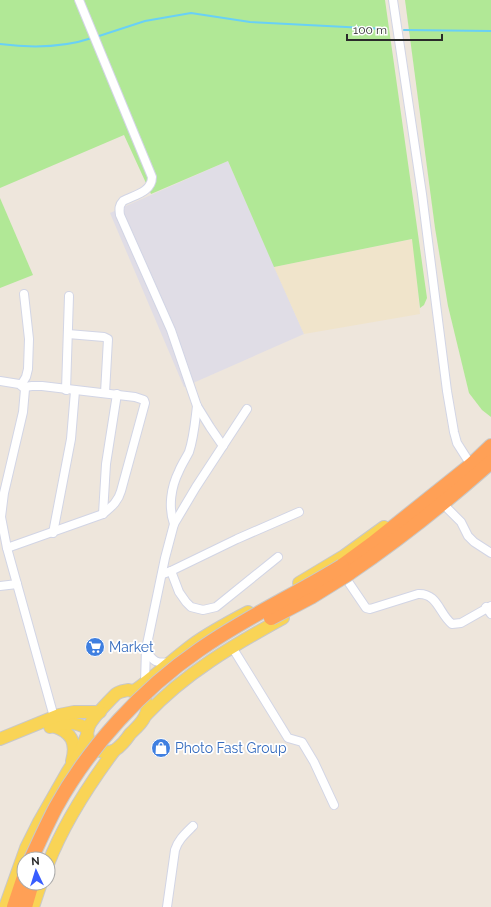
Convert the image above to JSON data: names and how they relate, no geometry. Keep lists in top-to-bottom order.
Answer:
{
  "places": {
    "supermarket": ["Market"],
    "shop": ["Photo Fast Group"]
  },
  "scale_bar": "100 m",
  "north": "top"
}
